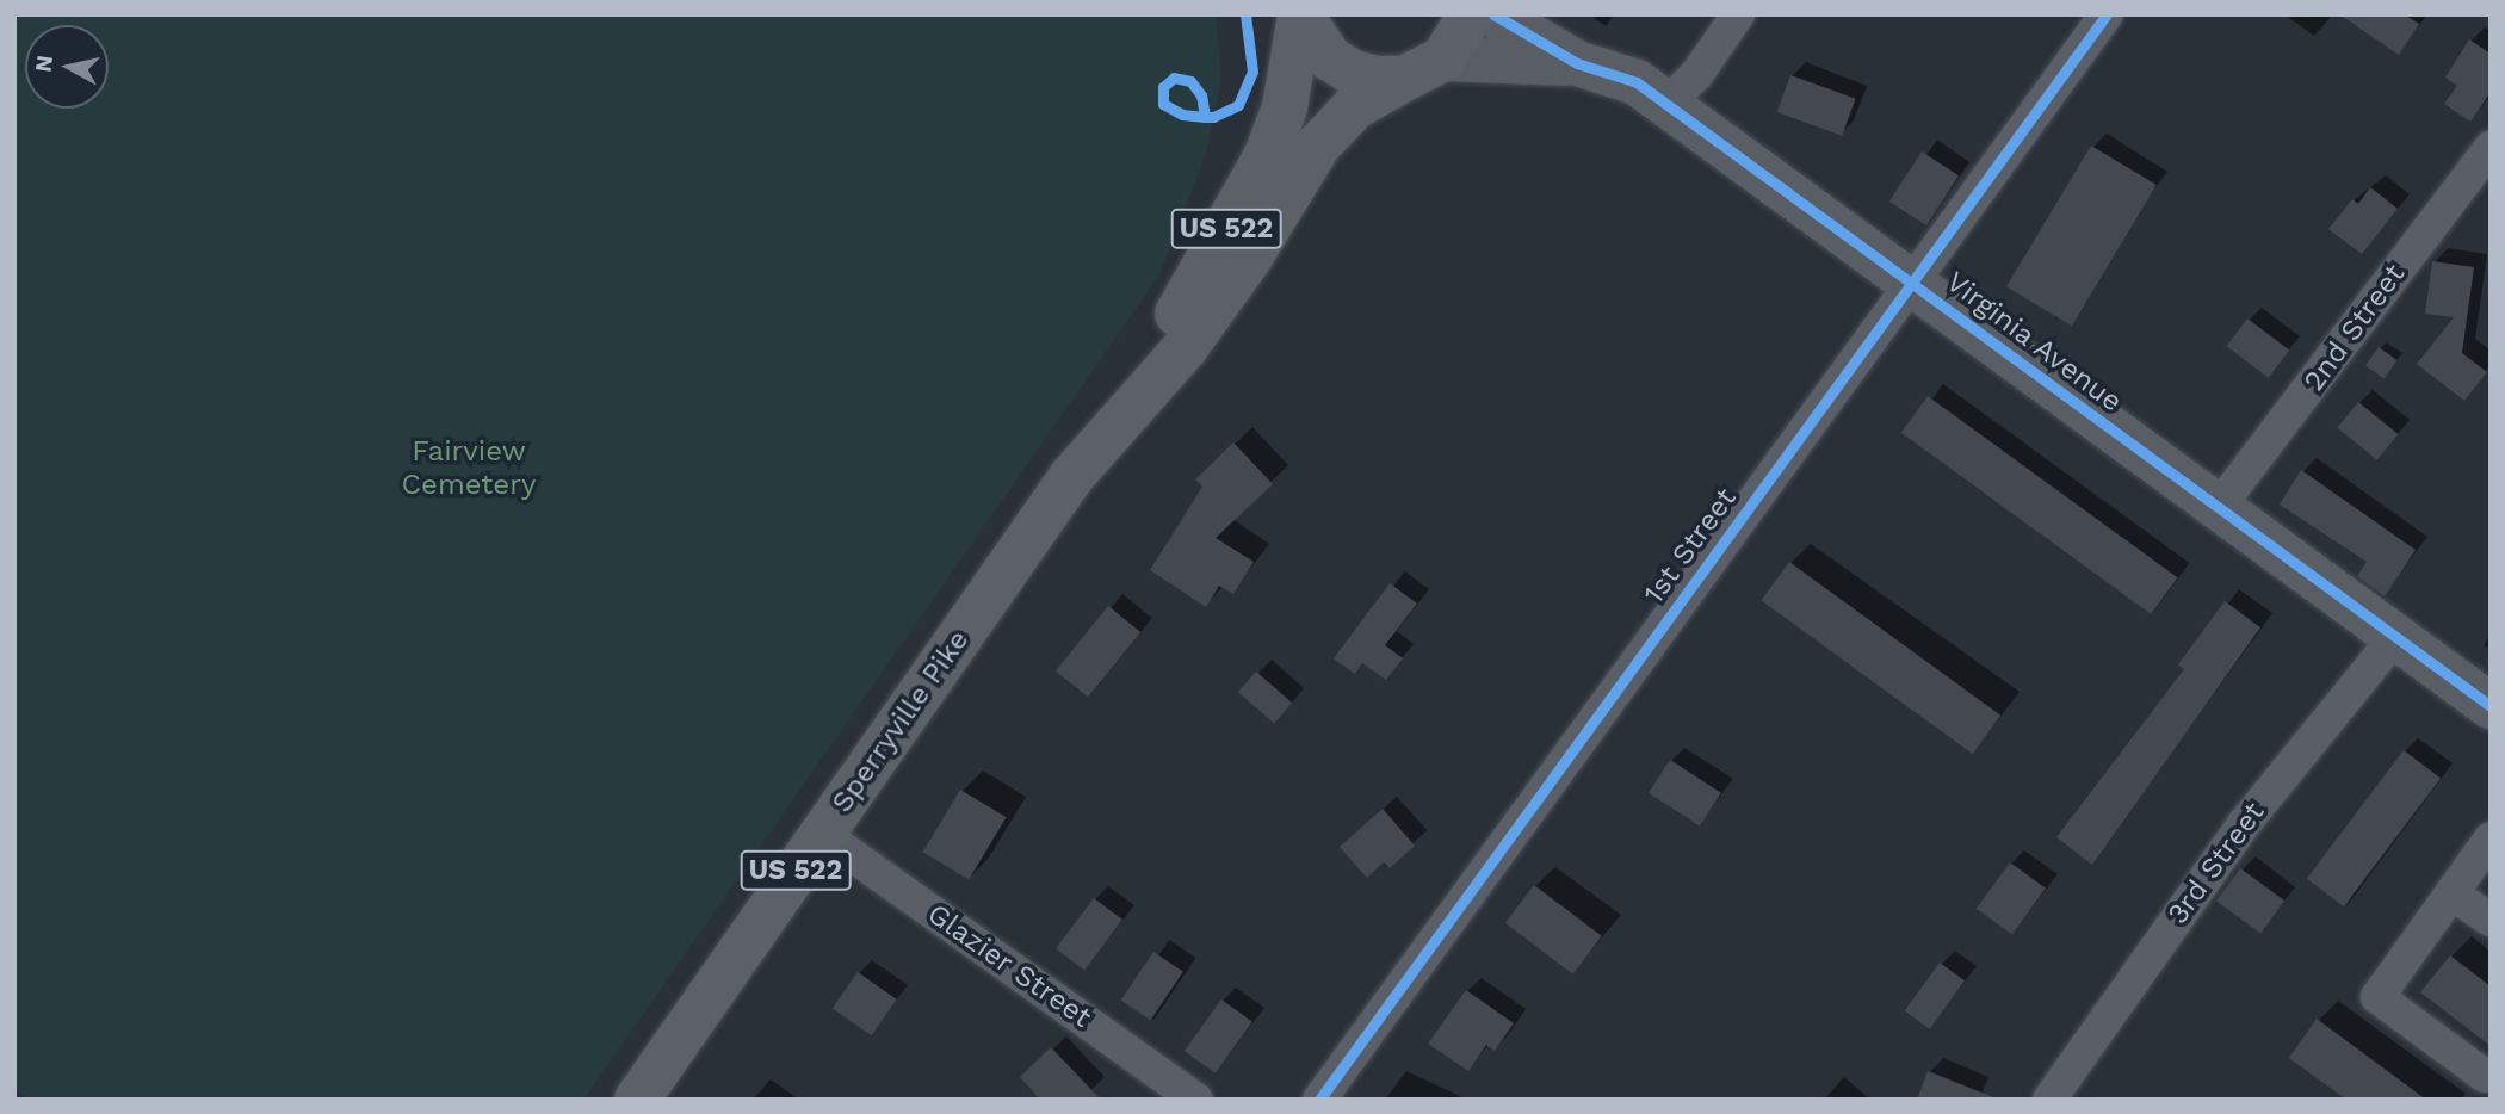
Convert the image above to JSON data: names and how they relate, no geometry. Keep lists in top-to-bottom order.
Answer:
{
  "streets": {
    "main road": ["US 522", "Sperryville Pike"],
    "street": [
      "2nd Street",
      "Virginia Avenue",
      "1st Street",
      "3rd Street",
      "Glazier Street"
    ]
  },
  "crossings": [
    ["US 522", "Virginia Avenue"],
    ["US 522", "Sperryville Pike"],
    ["2nd Street", "Virginia Avenue"],
    ["Virginia Avenue", "1st Street"],
    ["Virginia Avenue", "Sperryville Pike"],
    ["Virginia Avenue", "3rd Street"],
    ["Sperryville Pike", "Glazier Street"]
  ],
  "parks": ["Fairview Cemetery"],
  "north": "left"
}
